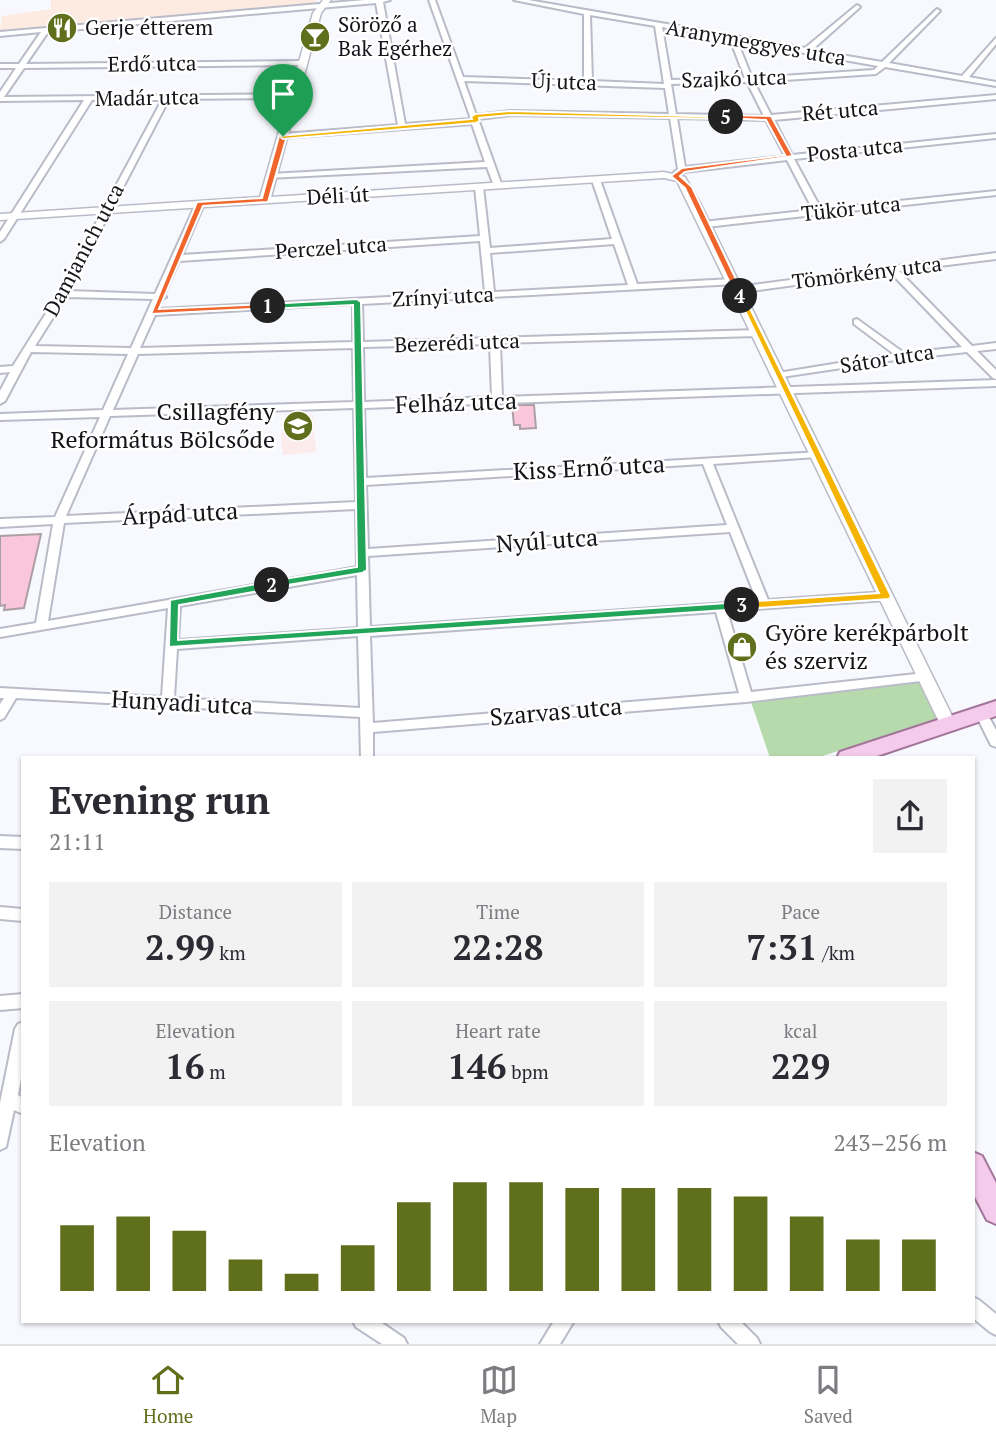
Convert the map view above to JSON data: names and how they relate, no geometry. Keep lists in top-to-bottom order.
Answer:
{
  "streets": {
    "main road": ["Déli út"],
    "street": [
      "Aranymeggyes utca",
      "Erdő utca",
      "Szajkó utca",
      "Új utca",
      "Madár utca",
      "Rét utca",
      "Posta utca",
      "Tükör utca",
      "Perczel utca",
      "Damjanich utca",
      "Tömörkény utca",
      "Zrínyi utca",
      "Bezerédi utca",
      "Sátor utca",
      "Felház utca",
      "Kiss Ernő utca",
      "Árpád utca",
      "Nyúl utca",
      "Hunyadi utca",
      "Szarvas utca"
    ]
  },
  "crossings": [
    ["Aranymeggyes utca", "Szajkó utca"],
    ["Szajkó utca", "Új utca"],
    ["Madár utca", "Damjanich utca"],
    ["Posta utca", "Déli út"],
    ["Déli út", "Damjanich utca"],
    ["Damjanich utca", "Bezerédi utca"],
    ["Tömörkény utca", "Zrínyi utca"]
  ],
  "places": {
    "restaurant": ["Gerje étterem"],
    "bar": ["Söröző a Bak Egérhez"],
    "school or university": ["Csillagfény Református Bölcsőde"],
    "shop": ["Györe kerékpárbolt és szerviz"]
  },
  "page": {
    "pins": [
      "5",
      "4",
      "1",
      "2",
      "3"
    ],
    "heading": ["Evening run", "21:11"],
    "stats": [
      ["Distance", "2.99 km"],
      ["Time", "22:28"],
      ["Pace", "7:31 /km"],
      ["Elevation", "16 m"],
      ["Heart rate", "146 bpm"],
      ["kcal", "229"]
    ],
    "chart": ["Elevation", "243–256 m"],
    "tabs": ["Home", "Map", "Saved"]
  }
}
